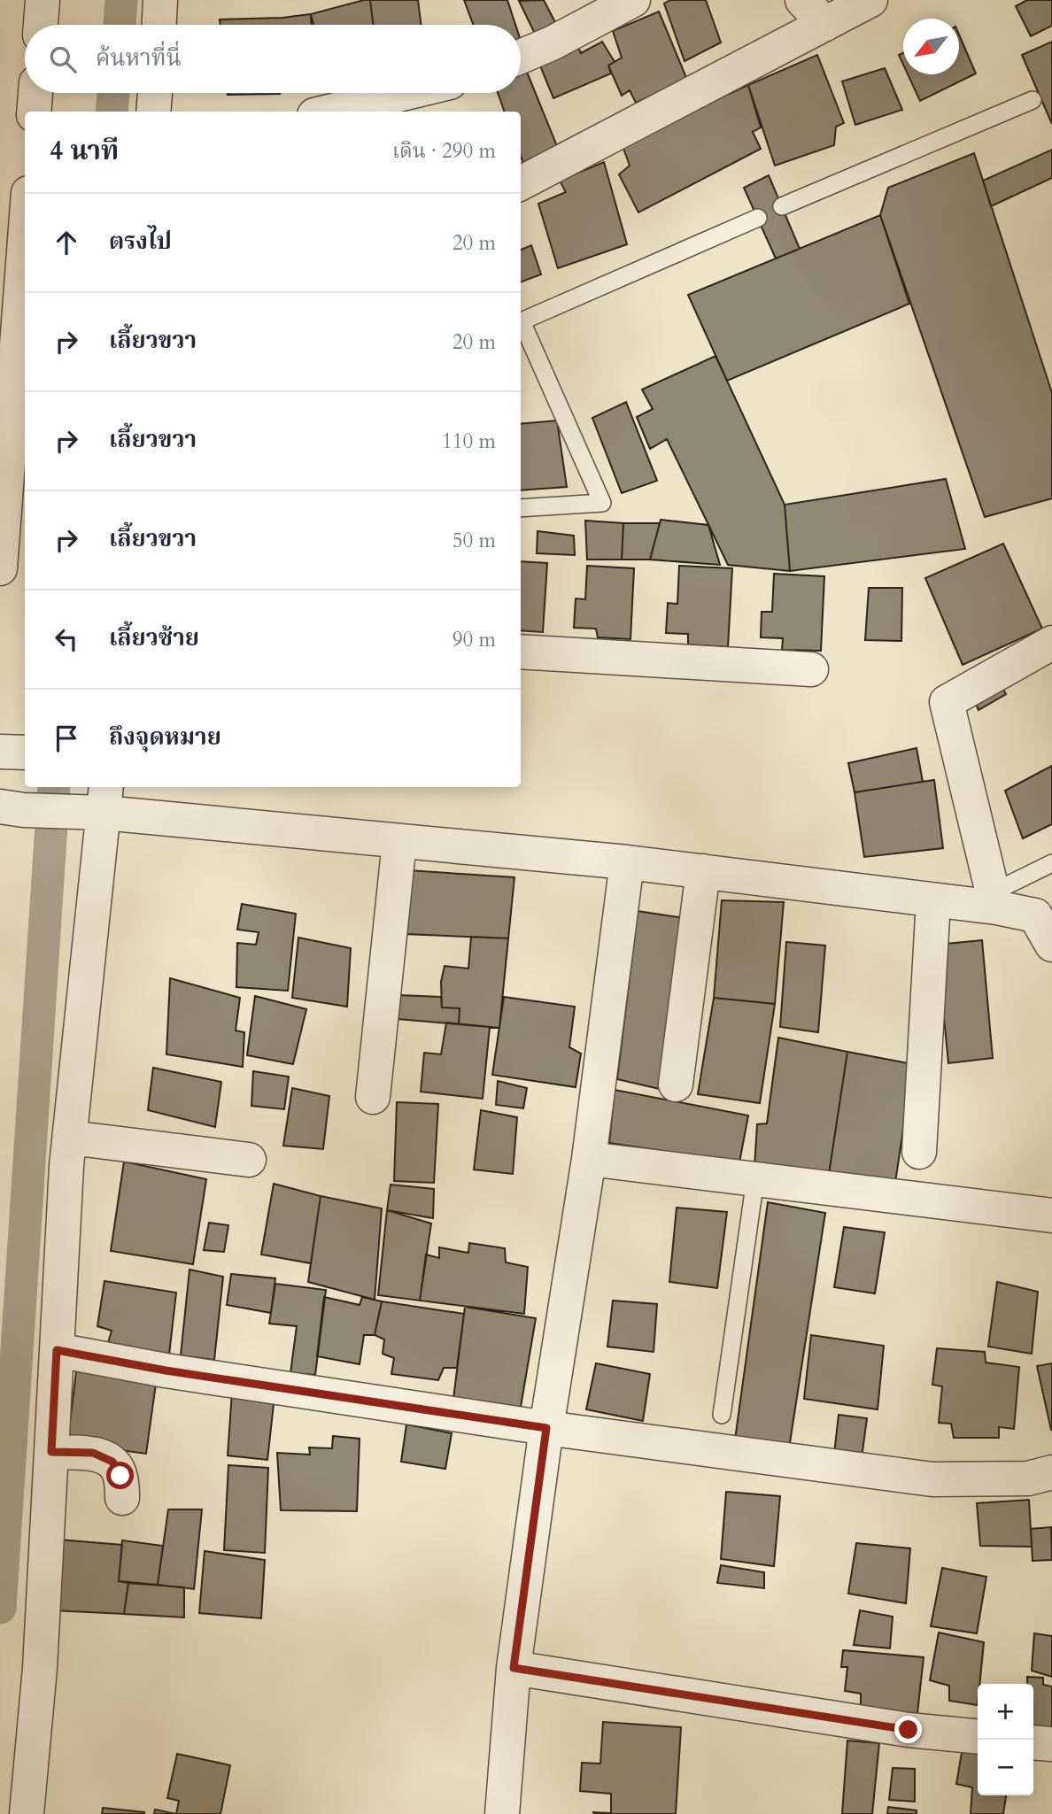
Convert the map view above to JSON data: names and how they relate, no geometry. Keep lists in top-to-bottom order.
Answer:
{
  "north": "bottom left",
  "page": {
    "search": "ค้นหาที่นี่",
    "heading": ["4 นาที", "เดิน · 290 m"],
    "list": [
      ["ตรงไป", "20 m"],
      ["เลี้ยวขวา", "20 m"],
      ["เลี้ยวขวา", "110 m"],
      ["เลี้ยวขวา", "50 m"],
      ["เลี้ยวซ้าย", "90 m"],
      "ถึงจุดหมาย"
    ],
    "map_buttons": ["+", "−"]
  }
}
